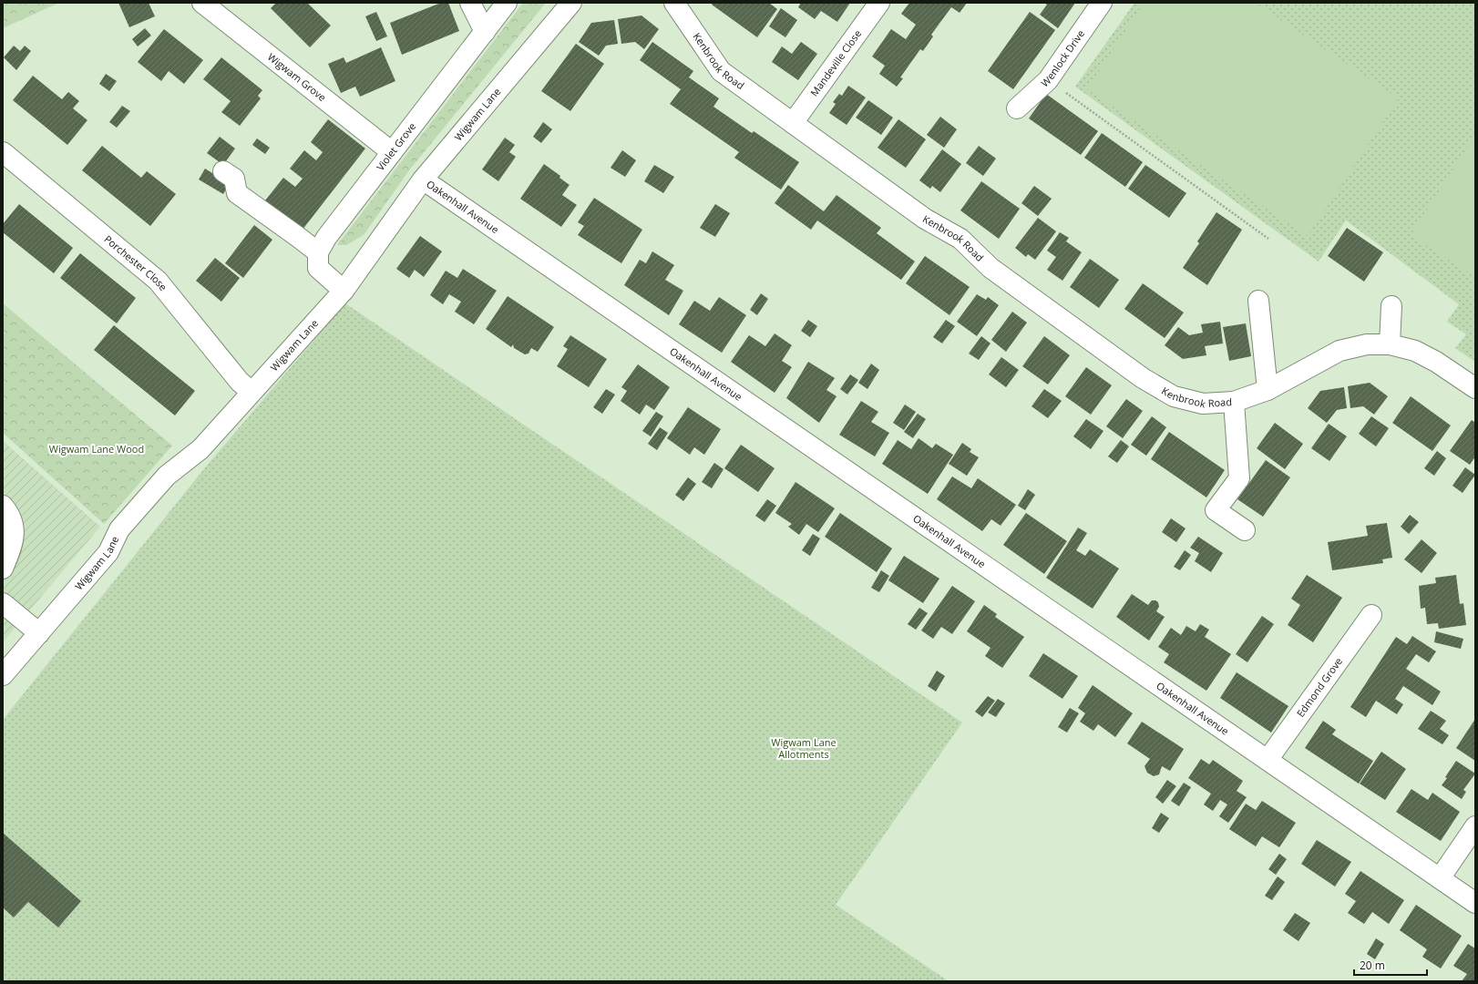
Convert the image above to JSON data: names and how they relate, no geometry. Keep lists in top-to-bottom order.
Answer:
{
  "streets": {
    "street": [
      "Wenlock Drive",
      "Kenbrook Road",
      "Mandeville Close",
      "Wigwam Grove",
      "Wigwam Lane",
      "Violet Grove",
      "Oakenhall Avenue",
      "Porchester Close",
      "Edmond Grove"
    ]
  },
  "crossings": [
    ["Kenbrook Road", "Mandeville Close"],
    ["Wigwam Grove", "Violet Grove"],
    ["Wigwam Lane", "Oakenhall Avenue"],
    ["Wigwam Lane", "Porchester Close"],
    ["Oakenhall Avenue", "Edmond Grove"]
  ],
  "parks": ["Wigwam Lane Wood", "Wigwam Lane Allotments"],
  "scale_bar": "20 m"
}
